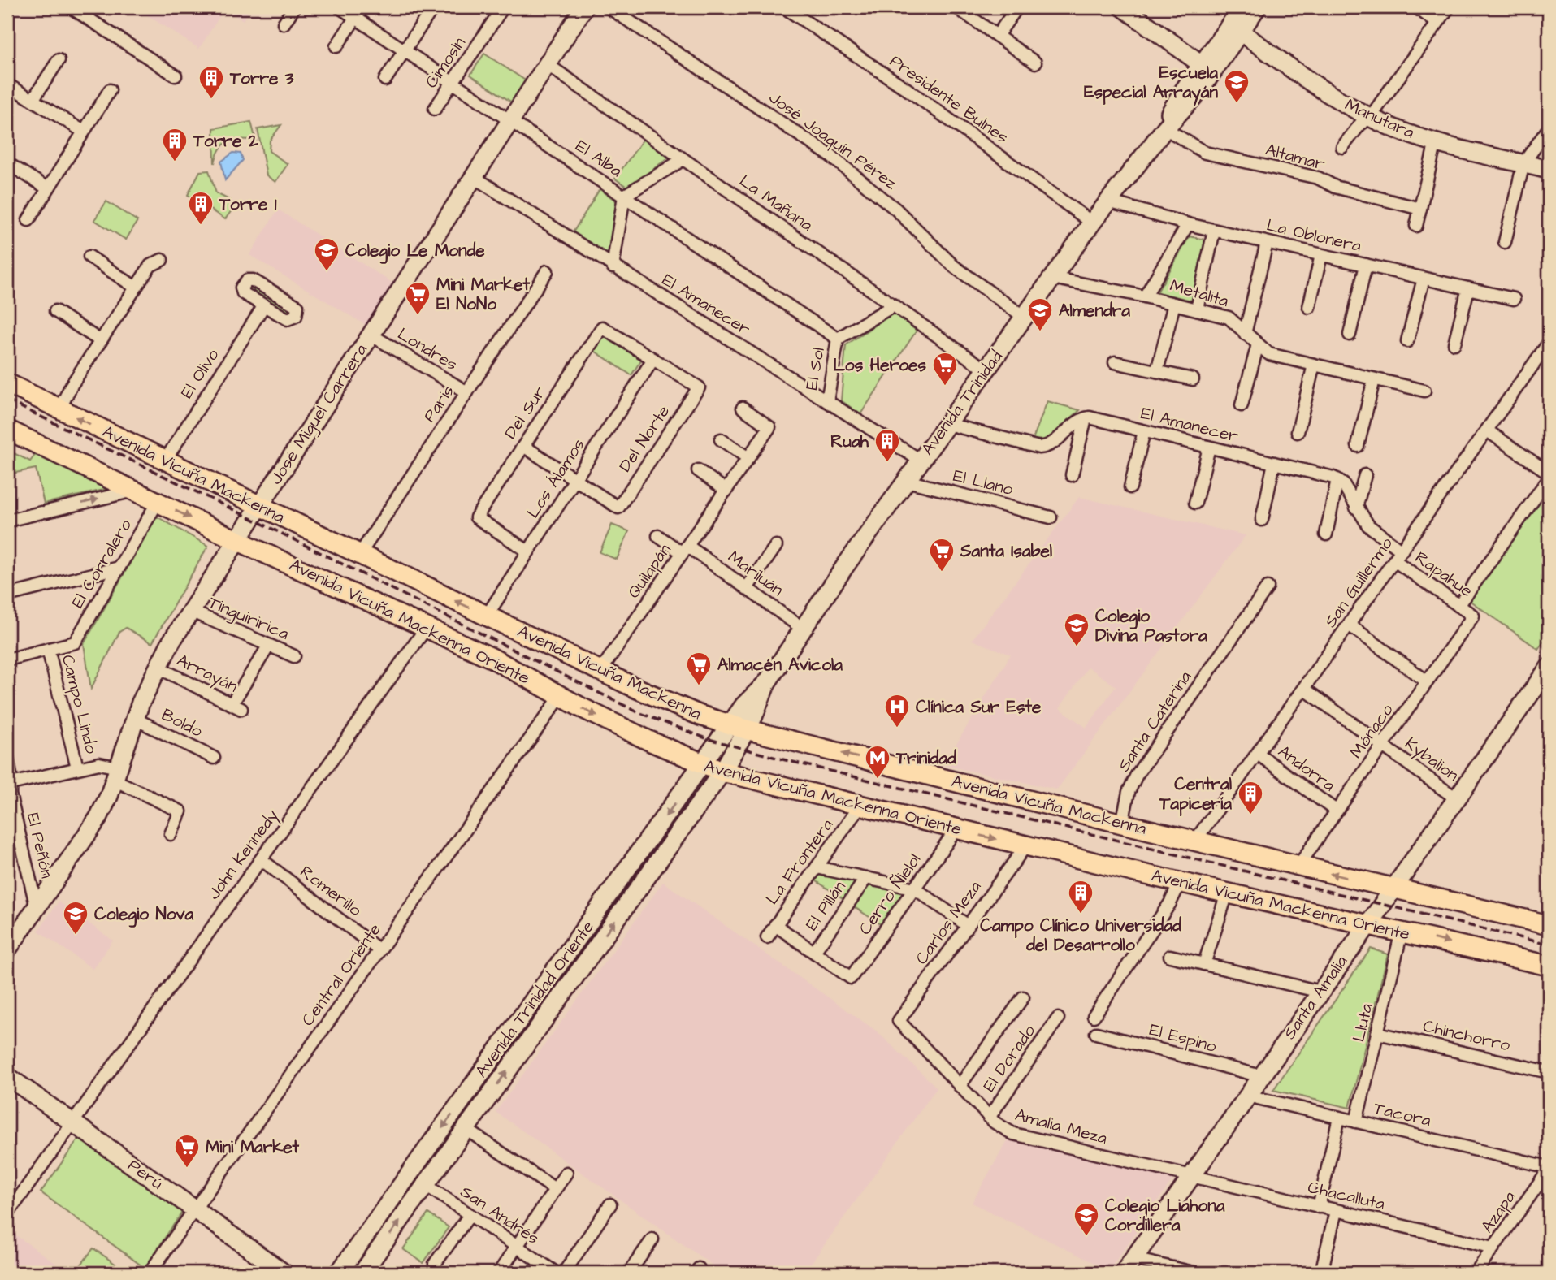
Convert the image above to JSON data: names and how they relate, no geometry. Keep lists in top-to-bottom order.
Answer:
{
  "streets": {
    "main road": [
      "Manutara",
      "Avenida Trinidad",
      "José Miguel Carrera",
      "Avenida Vicuña Mackenna",
      "Avenida Vicuña Mackenna Oriente",
      "Santa Amalia",
      "Avenida Trinidad Oriente",
      "Perú"
    ],
    "street": [
      "Cimosin",
      "Presidente Bulnes",
      "José Joaquín Pérez",
      "Altamar",
      "El Alba",
      "La Mañana",
      "La Oblonera",
      "Metalita",
      "El Amanecer",
      "Londres",
      "El Sol",
      "El Olivo",
      "Paris",
      "Del Sur",
      "Del Norte",
      "Los Álamos",
      "El Llano",
      "El Corralero",
      "Quilapán",
      "Mariluán",
      "Rapahue",
      "San Guillermo",
      "Tinguiririca",
      "Arrayán",
      "Campo Lindo",
      "Santa Caterina",
      "Boldo",
      "Mónaco",
      "Kybalion",
      "Andorra",
      "El Peñón",
      "John Kennedy",
      "La Frontera",
      "Romerillo",
      "Cerro Ñielol",
      "El Pillán",
      "Carlos Meza",
      "Central Oriente",
      "Lluta",
      "Chinchorro",
      "El Espino",
      "El Dorado",
      "Tacora",
      "Amalia Meza",
      "Chacalluta",
      "Azapa",
      "San Andrés"
    ]
  },
  "crossings": [
    ["Cimosin", "El Alba"],
    ["Presidente Bulnes", "Avenida Trinidad"],
    ["Manutara", "Avenida Trinidad"],
    ["José Joaquín Pérez", "Avenida Trinidad"],
    ["Altamar", "Avenida Trinidad"],
    ["El Alba", "El Sol"],
    ["El Alba", "José Miguel Carrera"],
    ["La Mañana", "El Sol"],
    ["La Mañana", "Avenida Trinidad"],
    ["La Mañana", "José Miguel Carrera"],
    ["La Oblonera", "Avenida Trinidad"],
    ["Metalita", "Avenida Trinidad"],
    ["El Amanecer", "El Sol"],
    ["El Amanecer", "Avenida Trinidad"],
    ["El Amanecer", "José Miguel Carrera"],
    ["Londres", "Paris"],
    ["Londres", "José Miguel Carrera"],
    ["El Olivo", "Avenida Vicuña Mackenna"],
    ["Avenida Trinidad", "Avenida Vicuña Mackenna"],
    ["Avenida Trinidad", "El Llano"],
    ["Avenida Trinidad", "Mariluán"],
    ["Avenida Trinidad", "Avenida Trinidad Oriente"],
    ["Paris", "Avenida Vicuña Mackenna"],
    ["Del Sur", "Del Norte"],
    ["Del Sur", "Los Álamos"],
    ["José Miguel Carrera", "Avenida Vicuña Mackenna"],
    ["José Miguel Carrera", "Tinguiririca"],
    ["José Miguel Carrera", "Avenida Vicuña Mackenna Oriente"],
    ["José Miguel Carrera", "Arrayán"],
    ["José Miguel Carrera", "Boldo"],
    ["José Miguel Carrera", "El Peñón"],
    ["Del Norte", "Los Álamos"],
    ["Avenida Vicuña Mackenna", "Los Álamos"],
    ["Avenida Vicuña Mackenna", "Quilapán"],
    ["Avenida Vicuña Mackenna", "San Guillermo"],
    ["Avenida Vicuña Mackenna", "Santa Caterina"],
    ["Avenida Vicuña Mackenna", "Mónaco"],
    ["Avenida Vicuña Mackenna", "Santa Amalia"],
    ["Avenida Vicuña Mackenna", "Avenida Trinidad Oriente"],
    ["El Corralero", "Avenida Vicuña Mackenna Oriente"],
    ["El Corralero", "Campo Lindo"],
    ["Quilapán", "Mariluán"],
    ["Rapahue", "San Guillermo"],
    ["Rapahue", "Mónaco"],
    ["San Guillermo", "Kybalion"],
    ["San Guillermo", "Andorra"],
    ["Tinguiririca", "Arrayán"],
    ["Avenida Vicuña Mackenna Oriente", "John Kennedy"],
    ["Avenida Vicuña Mackenna Oriente", "La Frontera"],
    ["Avenida Vicuña Mackenna Oriente", "Cerro Ñielol"],
    ["Avenida Vicuña Mackenna Oriente", "Carlos Meza"],
    ["Avenida Vicuña Mackenna Oriente", "Central Oriente"],
    ["Avenida Vicuña Mackenna Oriente", "Santa Amalia"],
    ["Avenida Vicuña Mackenna Oriente", "Avenida Trinidad Oriente"],
    ["Avenida Vicuña Mackenna Oriente", "Lluta"],
    ["Mónaco", "Kybalion"],
    ["Mónaco", "Andorra"],
    ["Kybalion", "Santa Amalia"],
    ["John Kennedy", "Romerillo"],
    ["John Kennedy", "Perú"],
    ["Romerillo", "Central Oriente"],
    ["Cerro Ñielol", "El Pillán"],
    ["Carlos Meza", "Amalia Meza"],
    ["Central Oriente", "Perú"],
    ["Santa Amalia", "El Espino"],
    ["Santa Amalia", "Tacora"],
    ["Santa Amalia", "Amalia Meza"],
    ["Santa Amalia", "Chacalluta"],
    ["Avenida Trinidad Oriente", "San Andrés"],
    ["Lluta", "Chinchorro"],
    ["Lluta", "Tacora"],
    ["El Dorado", "Amalia Meza"],
    ["Tacora", "Azapa"],
    ["Amalia Meza", "Chacalluta"],
    ["Chacalluta", "Azapa"]
  ],
  "one_way": ["Avenida Vicuña Mackenna"],
  "places": {
    "building": [
      "Torre 3",
      "Torre 2",
      "Torre 1",
      "Ruah",
      "Central Tapicería",
      "Campo Clínico Universidad del Desarrollo"
    ],
    "school or university": [
      "Escuela Especial Arrayán",
      "Colegio Le Monde",
      "Almendra",
      "Colegio Divina Pastora",
      "Colegio Nova",
      "Colegio Liahona Cordillera"
    ],
    "supermarket": [
      "Mini Market El NoNo",
      "Los Heroes",
      "Santa Isabel",
      "Almacén Avicola",
      "Mini Market"
    ],
    "hospital": ["Clínica Sur Este"],
    "metro station": ["Trinidad"]
  }
}
